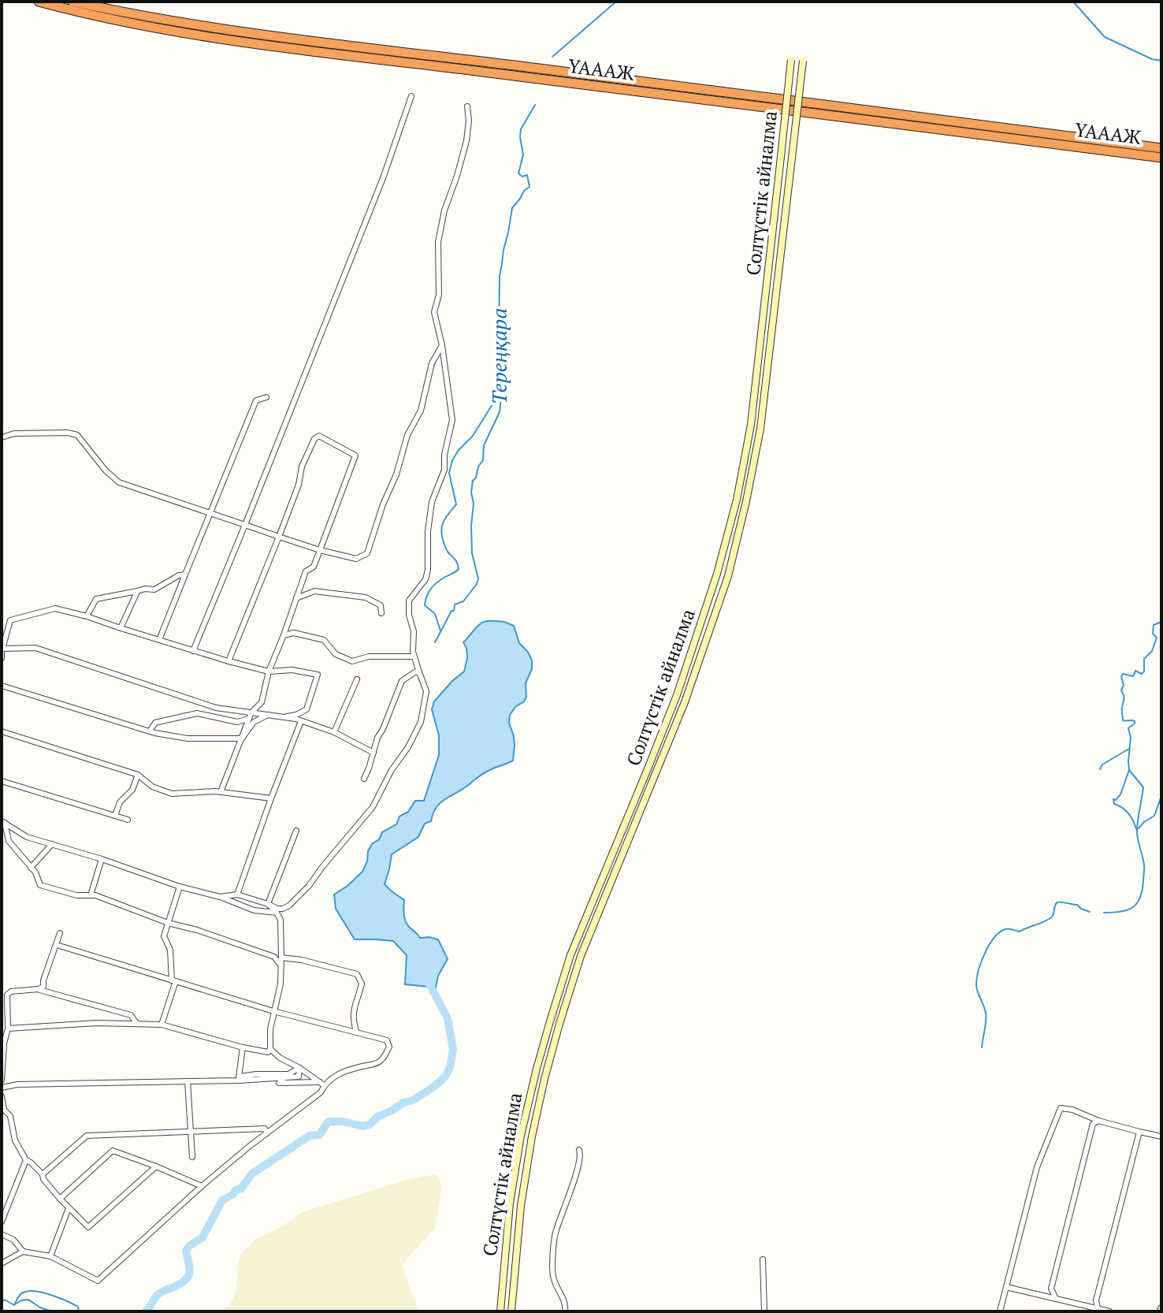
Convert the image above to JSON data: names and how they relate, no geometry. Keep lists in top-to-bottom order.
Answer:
{
  "streets": {
    "highway": ["ҮАААЖ"],
    "street": ["Солтүстік айналма"]
  },
  "water": ["Тереңқара"]
}
